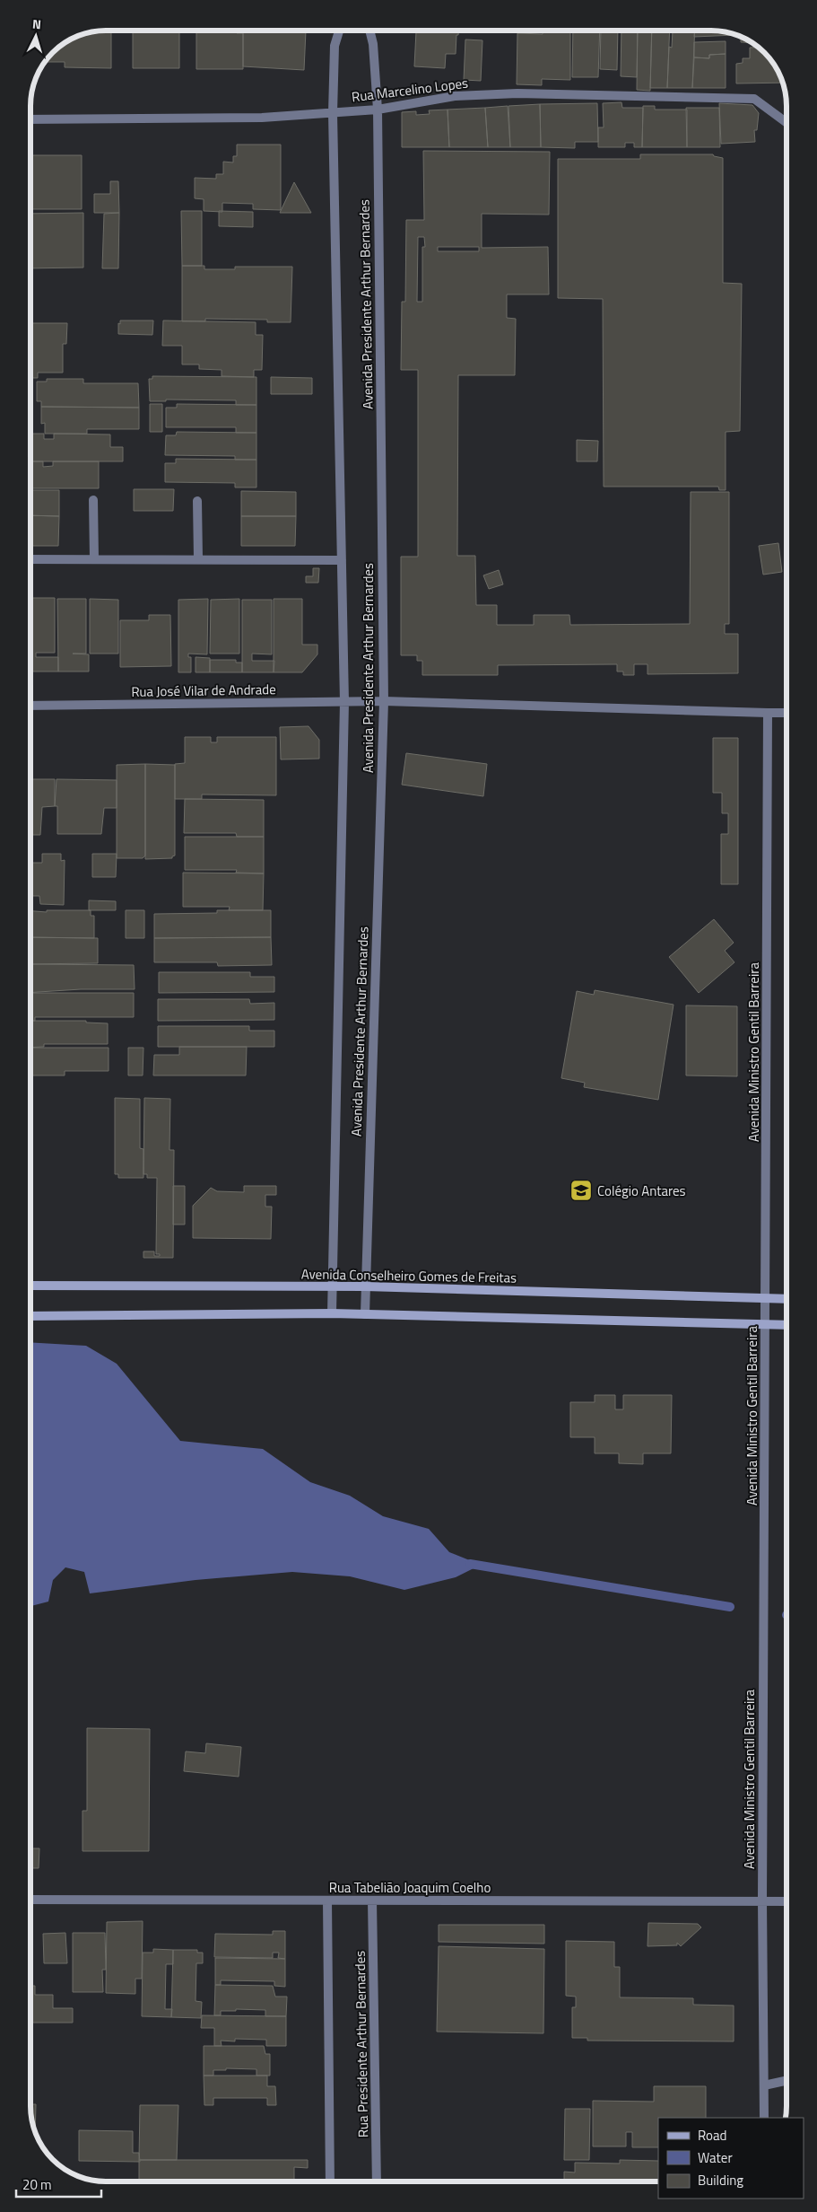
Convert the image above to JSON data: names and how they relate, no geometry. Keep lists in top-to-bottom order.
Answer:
{
  "streets": {
    "street": [
      "Rua Marcelino Lopes",
      "Avenida Presidente Arthur Bernardes",
      "Rua José Vilar de Andrade",
      "Avenida Ministro Gentil Barreira",
      "Avenida Conselheiro Gomes de Freitas",
      "Rua Tabelião Joaquim Coelho",
      "Rua Presidente Arthur Bernardes"
    ]
  },
  "crossings": [
    ["Rua Marcelino Lopes", "Avenida Presidente Arthur Bernardes"],
    ["Avenida Presidente Arthur Bernardes", "Rua José Vilar de Andrade"],
    ["Avenida Presidente Arthur Bernardes", "Avenida Conselheiro Gomes de Freitas"],
    ["Rua José Vilar de Andrade", "Avenida Ministro Gentil Barreira"],
    ["Avenida Ministro Gentil Barreira", "Avenida Conselheiro Gomes de Freitas"],
    ["Avenida Ministro Gentil Barreira", "Rua Tabelião Joaquim Coelho"],
    ["Rua Tabelião Joaquim Coelho", "Rua Presidente Arthur Bernardes"]
  ],
  "places": {
    "school or university": ["Colégio Antares"]
  },
  "legend": ["Road", "Water", "Building"],
  "scale_bar": "20 m",
  "north": "top"
}
